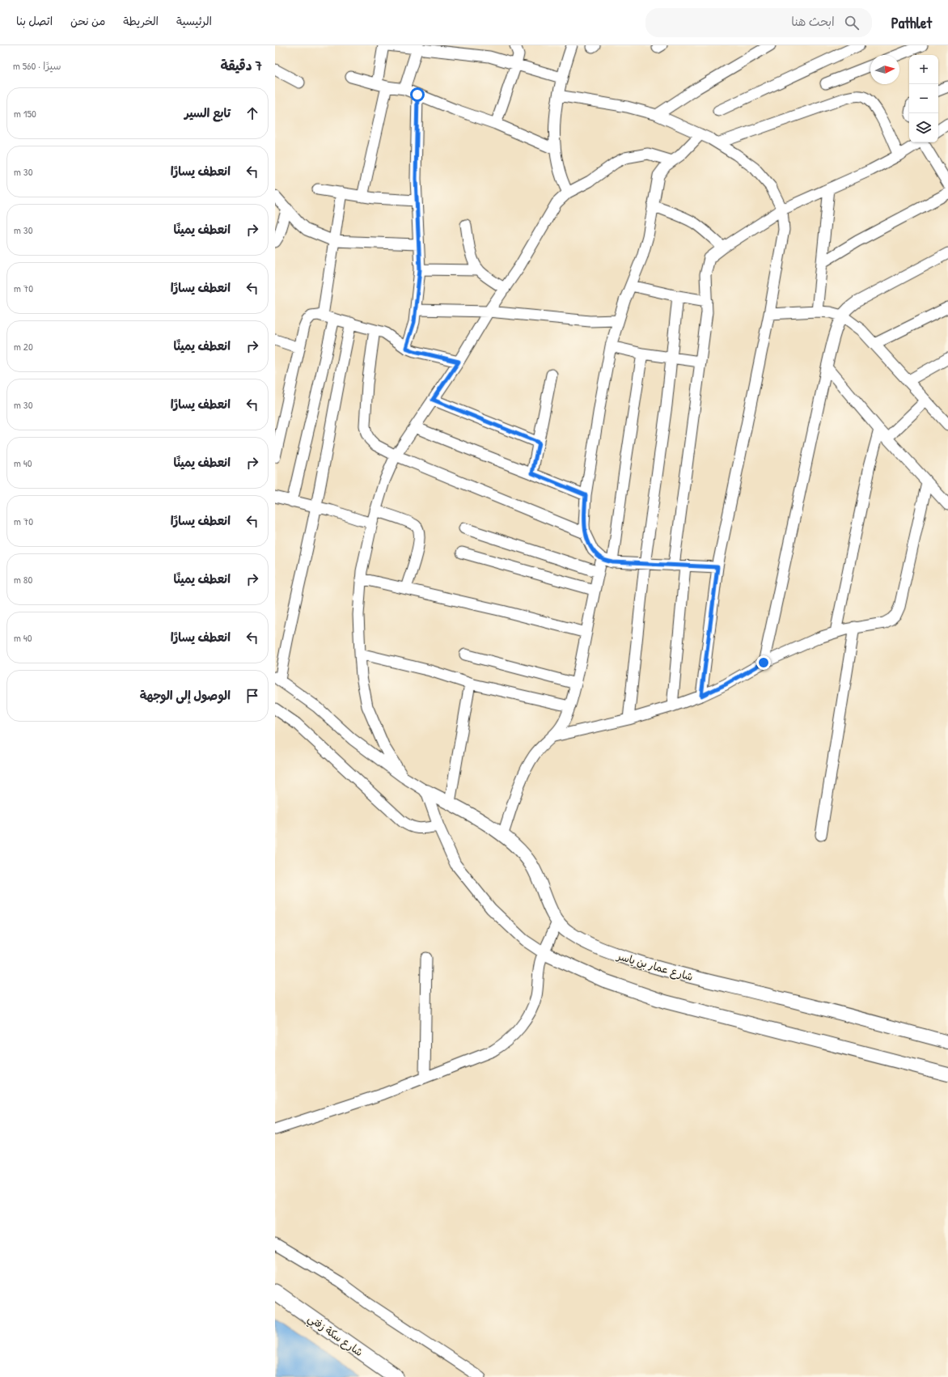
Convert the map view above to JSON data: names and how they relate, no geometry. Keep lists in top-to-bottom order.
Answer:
{
  "streets": {
    "main road": ["شارع سكة زفتي"],
    "street": ["شارع عمار بن ياسر"]
  },
  "north": "right",
  "page": {
    "header": "Pathlet",
    "search": "ابحث هنا",
    "nav": [
      "الرئيسية",
      "الخريطة",
      "من نحن",
      "اتصل بنا"
    ],
    "heading": ["7 دقيقة", "سيرًا · 560 m"],
    "map_buttons": ["+", "−"],
    "list": [
      ["تابع السير", "150 m"],
      ["انعطف يسارًا", "30 m"],
      ["انعطف يمينًا", "30 m"],
      ["انعطف يسارًا", "70 m"],
      ["انعطف يمينًا", "20 m"],
      ["انعطف يسارًا", "30 m"],
      ["انعطف يمينًا", "40 m"],
      ["انعطف يسارًا", "70 m"],
      ["انعطف يمينًا", "80 m"],
      ["انعطف يسارًا", "40 m"],
      "الوصول إلى الوجهة"
    ]
  }
}
